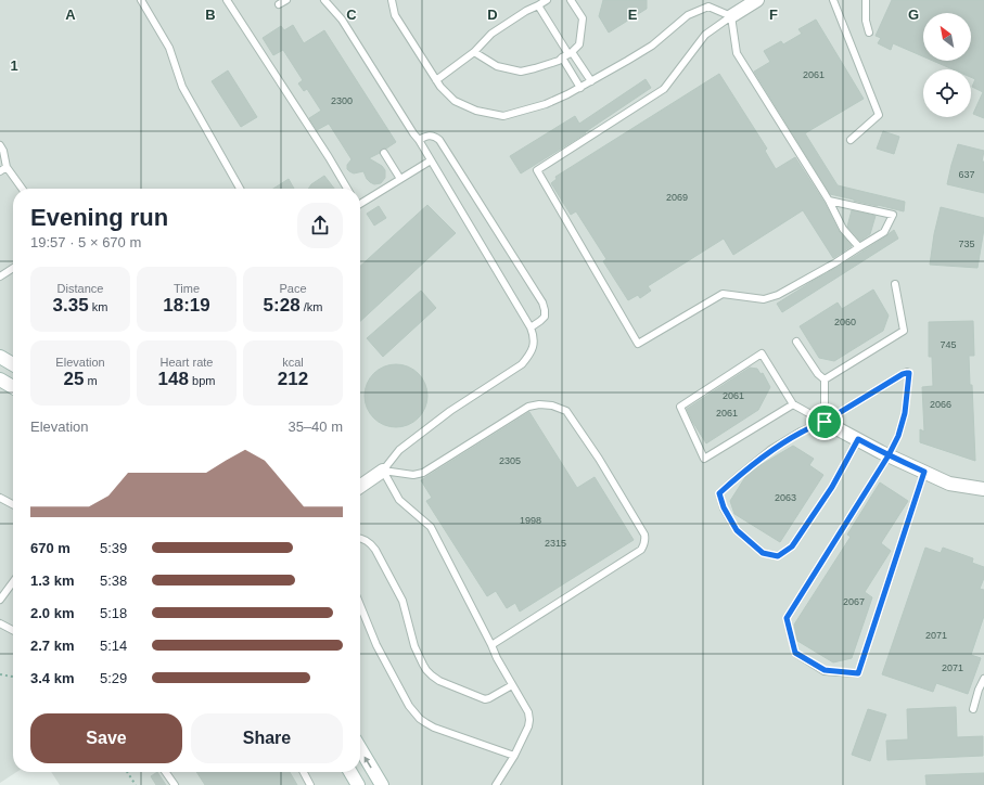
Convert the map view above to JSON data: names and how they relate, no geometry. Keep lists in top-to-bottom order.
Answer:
{
  "house_numbers": [
    "2061",
    "2300",
    "637",
    "2069",
    "735",
    "2060",
    "745",
    "2061",
    "2066",
    "2061",
    "2305",
    "2063",
    "1998",
    "2315",
    "2067",
    "2071",
    "2071"
  ],
  "north": "top left",
  "page": {
    "heading": ["Evening run", "19:57 · 5 × 670 m"],
    "stats": [
      ["Distance", "3.35 km"],
      ["Time", "18:19"],
      ["Pace", "5:28 /km"],
      ["Elevation", "25 m"],
      ["Heart rate", "148 bpm"],
      ["kcal", "212"]
    ],
    "chart": ["Elevation", "35–40 m"],
    "list": [
      {
        "name": "670 m",
        "note": "5:39"
      },
      {
        "name": "1.3 km",
        "note": "5:38"
      },
      {
        "name": "2.0 km",
        "note": "5:18"
      },
      {
        "name": "2.7 km",
        "note": "5:14"
      },
      {
        "name": "3.4 km",
        "note": "5:29"
      }
    ],
    "buttons": ["Save", "Share"]
  },
  "grid": {
    "columns": [
      "A",
      "B",
      "C",
      "D",
      "E",
      "F",
      "G"
    ],
    "rows": ["1"]
  }
}
